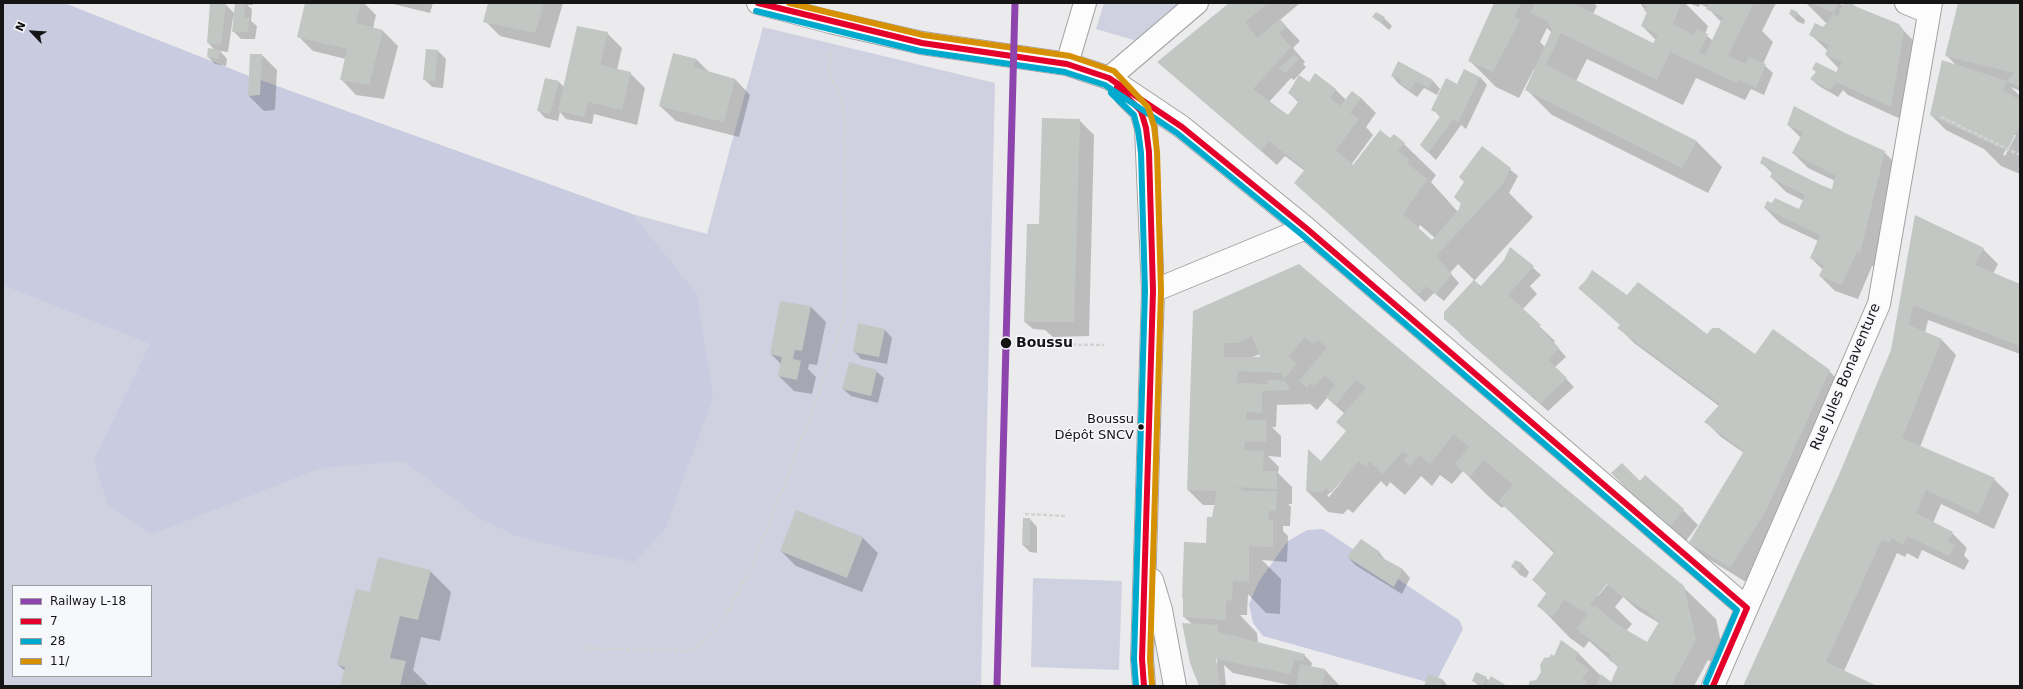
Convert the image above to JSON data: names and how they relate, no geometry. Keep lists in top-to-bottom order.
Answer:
{
  "streets": {
    "street": ["Rue Jules Bonaventure"]
  },
  "places": ["Boussu", "Boussu Dépôt SNCV"],
  "lines": [
    "rail line L-18",
    "transit line 7",
    "transit line 11/",
    "transit line 28"
  ],
  "legend": [
    "Railway L-18",
    "7",
    "28",
    "11/"
  ],
  "north": "top left"
}
